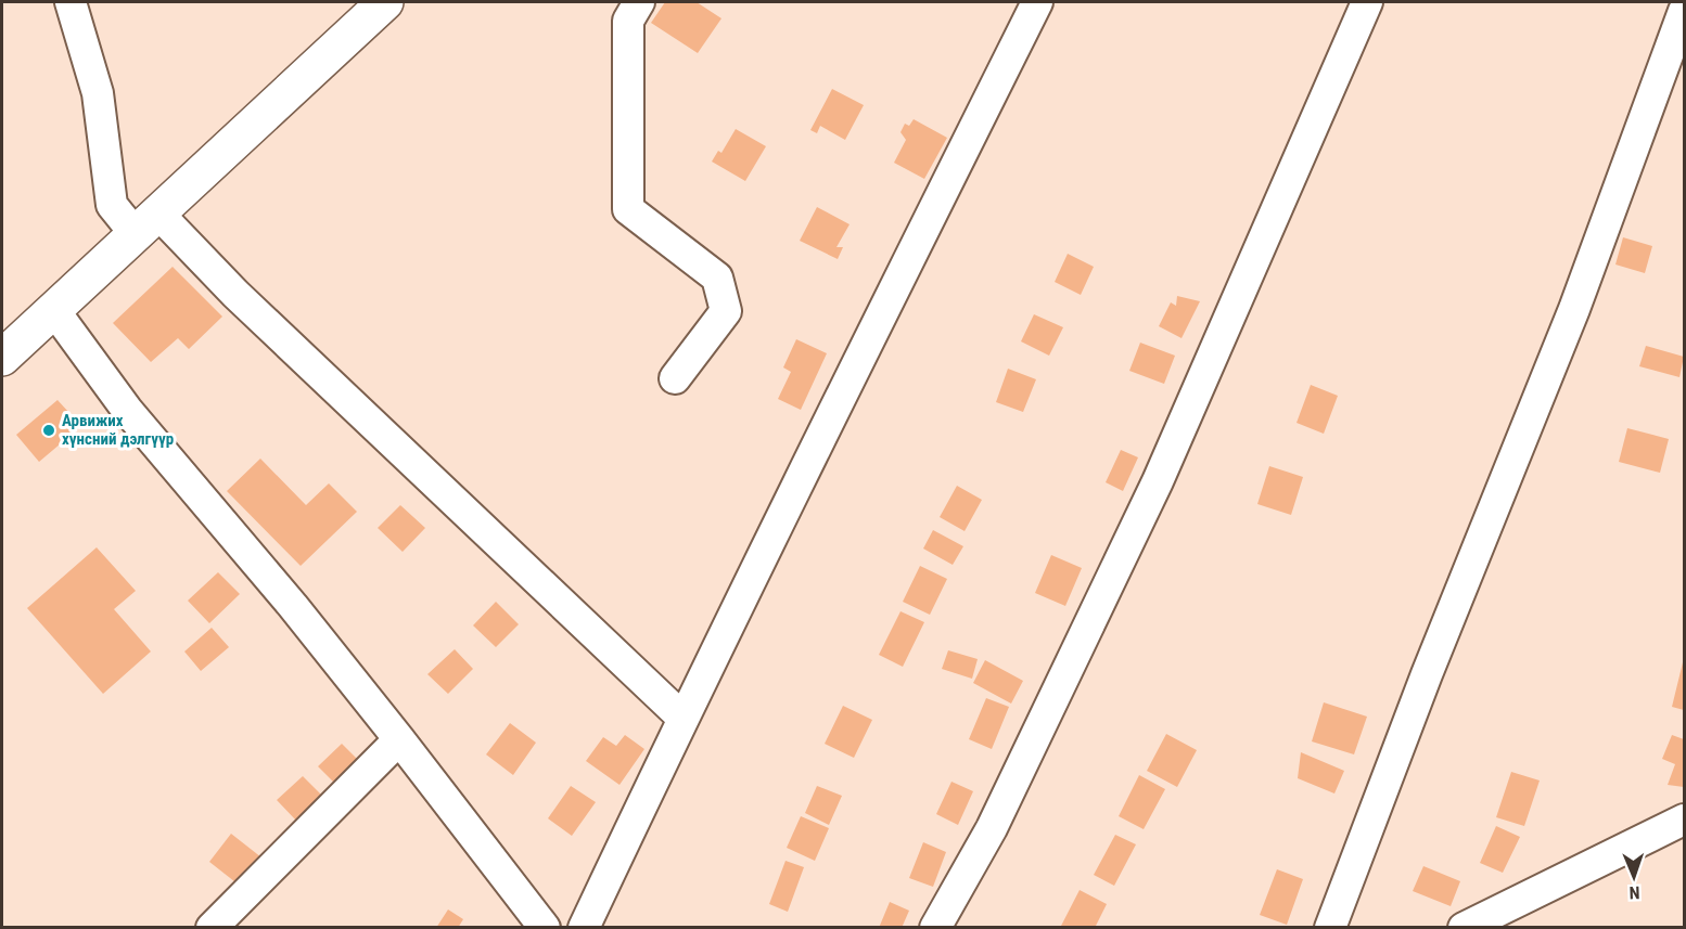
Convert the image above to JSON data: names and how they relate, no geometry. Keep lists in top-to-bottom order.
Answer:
{
  "places": ["Арвижих хүнсний дэлгүүр"],
  "north": "bottom"
}
